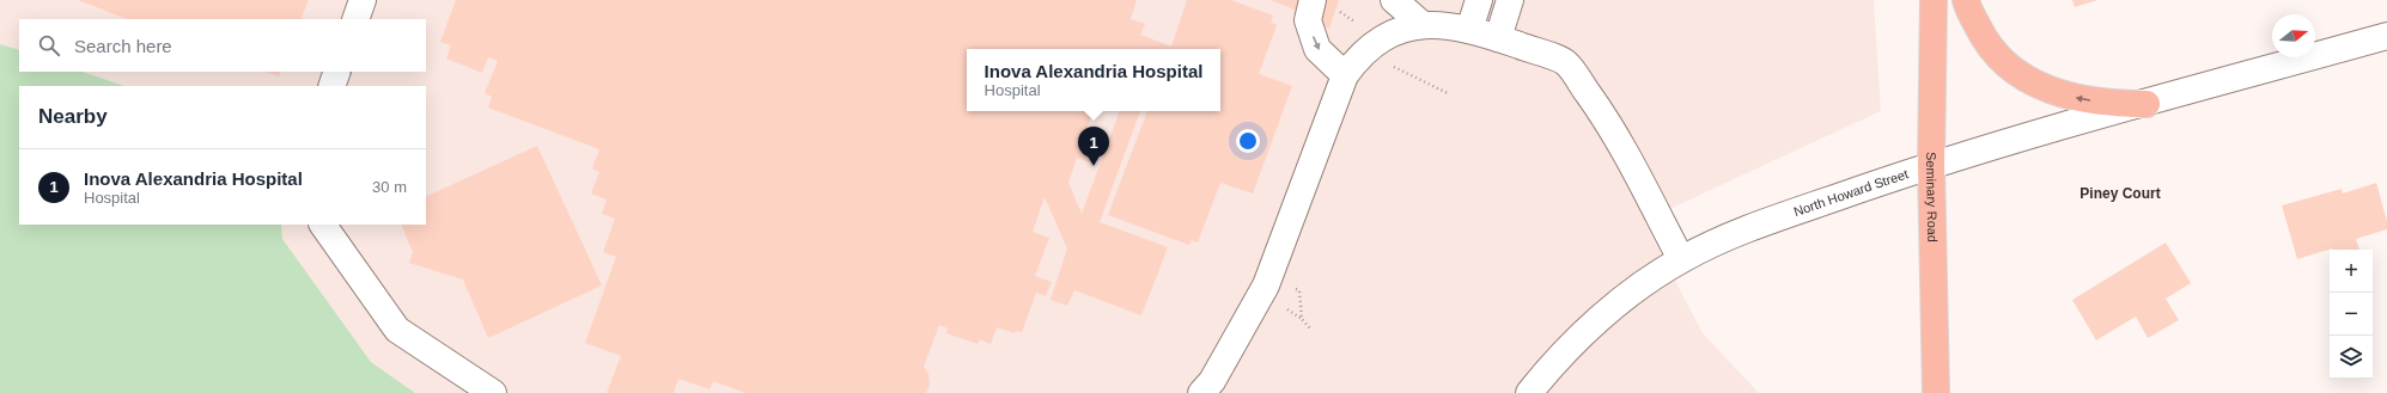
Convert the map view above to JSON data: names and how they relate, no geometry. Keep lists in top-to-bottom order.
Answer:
{
  "streets": {
    "main road": ["Seminary Road"],
    "street": ["North Howard Street"]
  },
  "crossings": [
    ["North Howard Street", "Seminary Road"]
  ],
  "districts": ["Piney Court"],
  "north": "right",
  "page": {
    "search": "Search here",
    "popup": ["Inova Alexandria Hospital", "Hospital"],
    "heading": "Nearby",
    "pins": "1",
    "list": [
      {
        "mark": "1",
        "name": "Inova Alexandria Hospital",
        "note": "Hospital",
        "value": "30 m"
      }
    ],
    "map_buttons": ["+", "−"]
  }
}
